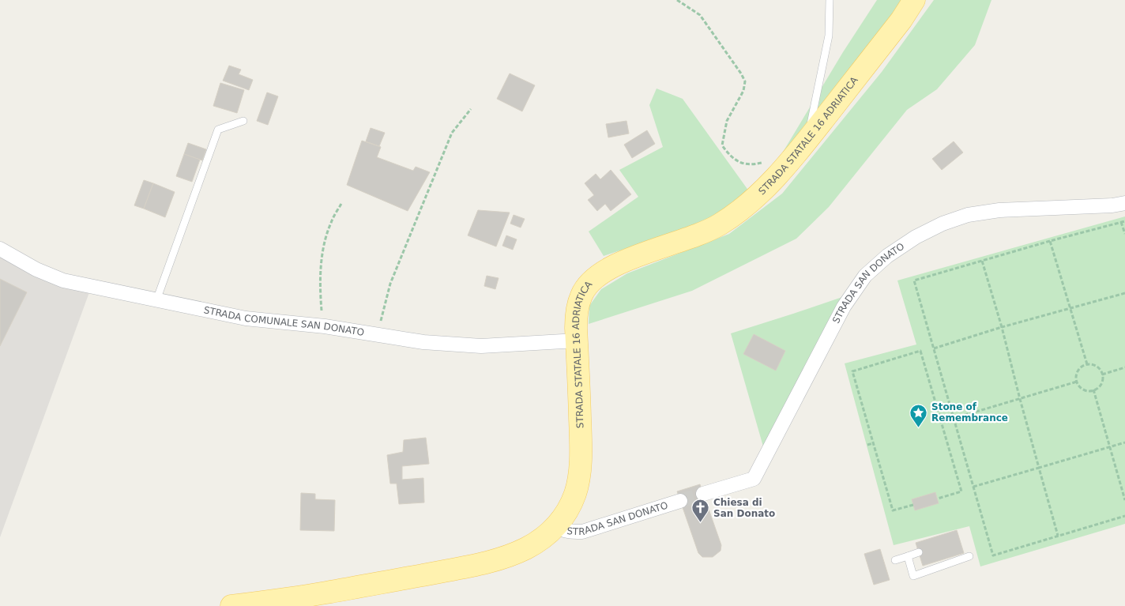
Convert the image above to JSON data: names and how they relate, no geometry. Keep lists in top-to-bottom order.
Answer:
{
  "streets": {
    "main road": ["STRADA STATALE 16 ADRIATICA"],
    "street": ["STRADA SAN DONATO", "STRADA COMUNALE SAN DONATO"]
  },
  "crossings": [
    ["STRADA STATALE 16 ADRIATICA", "STRADA SAN DONATO"],
    ["STRADA STATALE 16 ADRIATICA", "STRADA COMUNALE SAN DONATO"]
  ],
  "places": {
    "place": ["Stone of Remembrance"],
    "church": ["Chiesa di San Donato"]
  }
}
